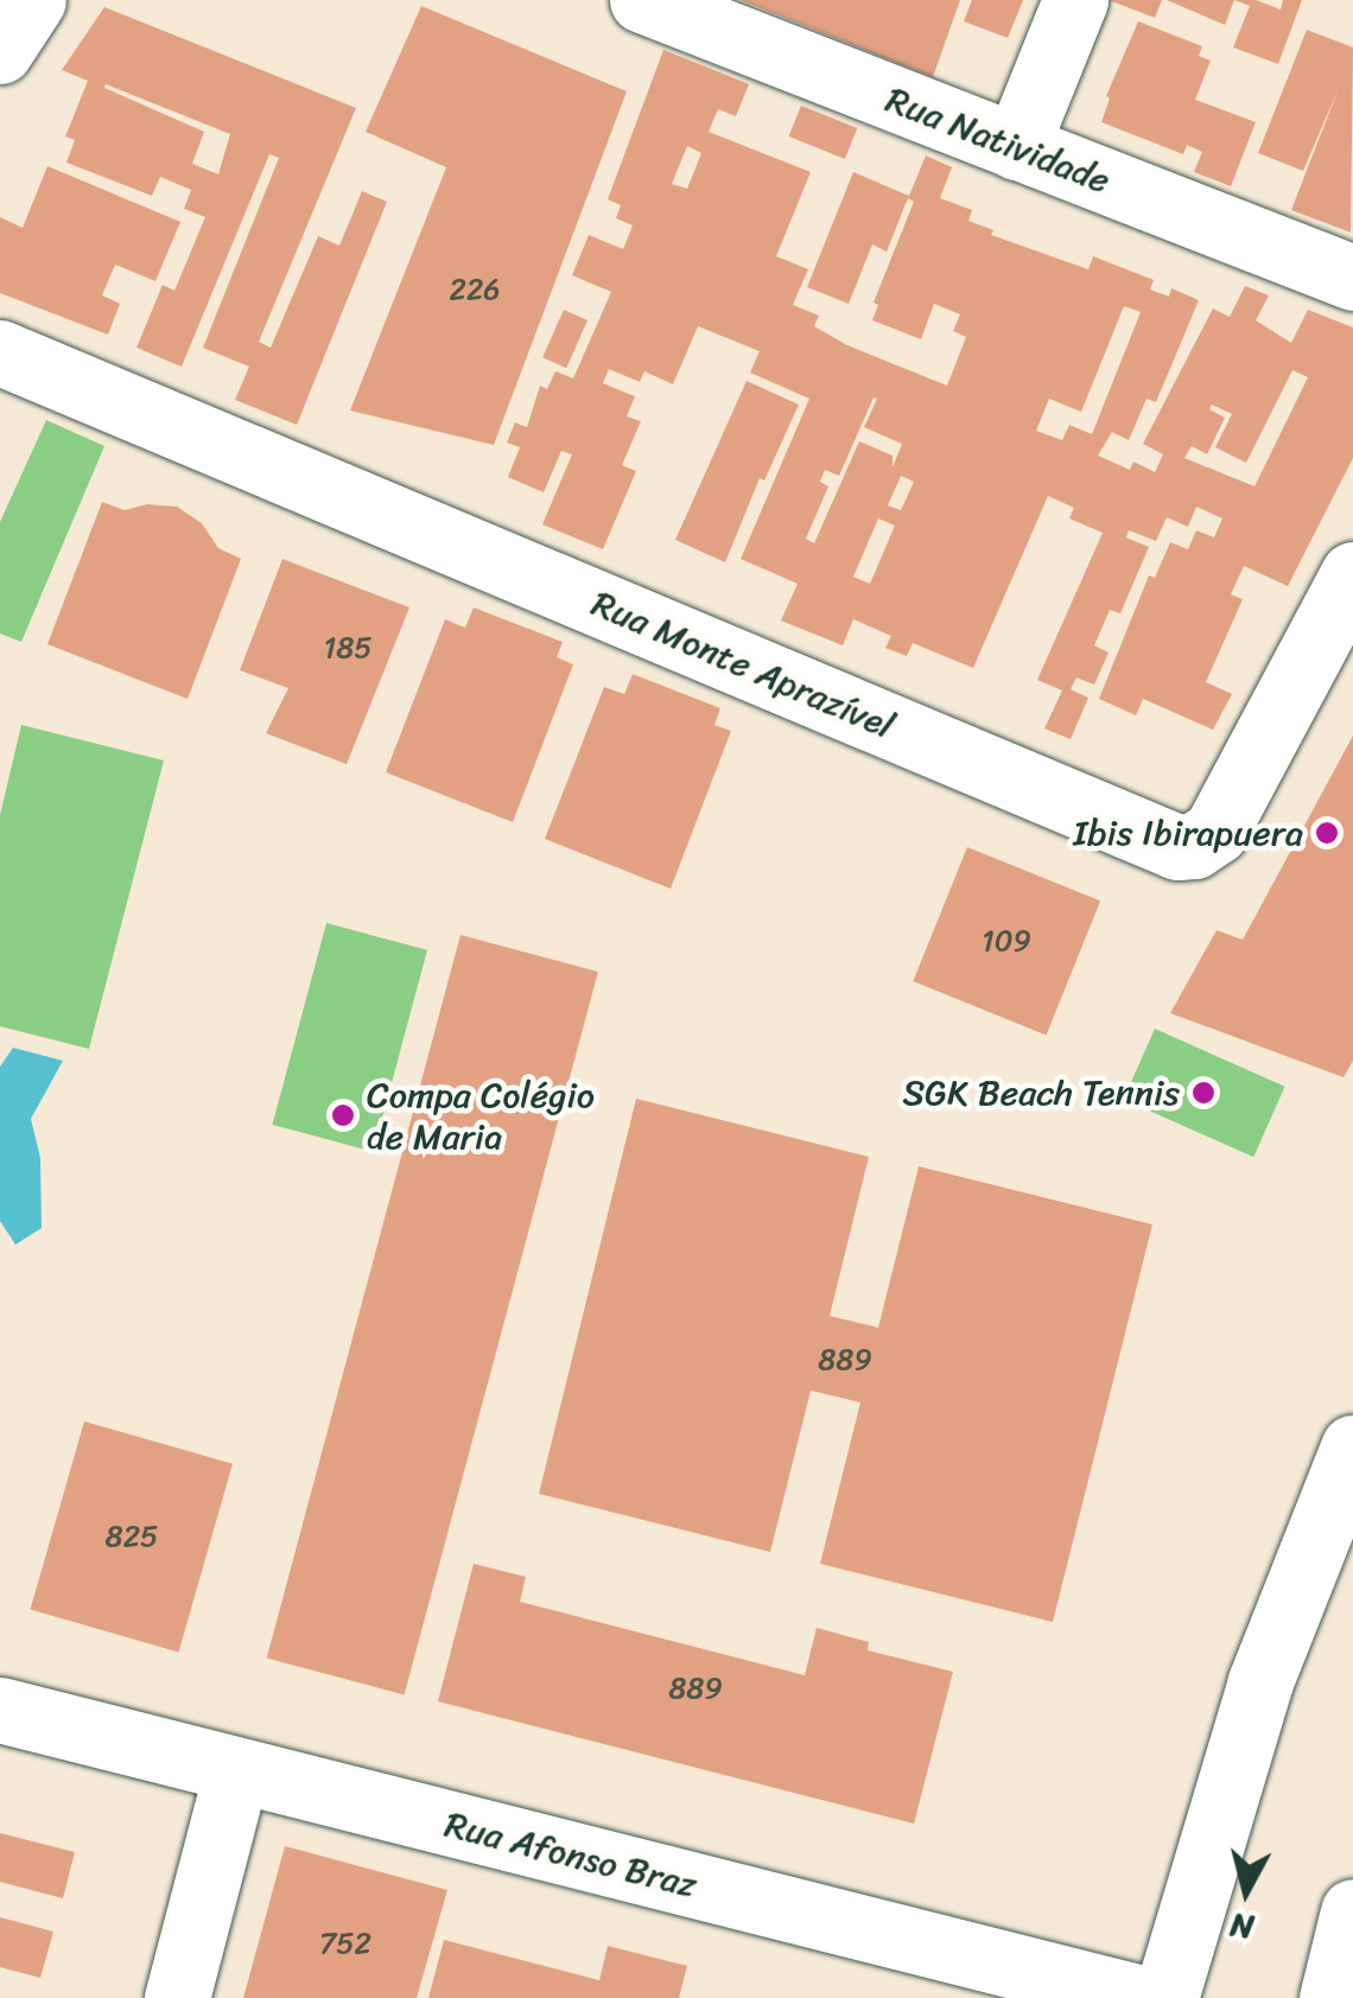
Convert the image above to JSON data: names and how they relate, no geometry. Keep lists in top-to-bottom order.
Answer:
{
  "streets": {
    "street": ["Rua Natividade", "Rua Monte Aprazível", "Rua Afonso Braz"]
  },
  "places": ["Ibis Ibirapuera", "SGK Beach Tennis", "Compa Colégio de Maria"],
  "house_numbers": [
    "226",
    "185",
    "109",
    "889",
    "825",
    "889",
    "752"
  ],
  "north": "bottom"
}
